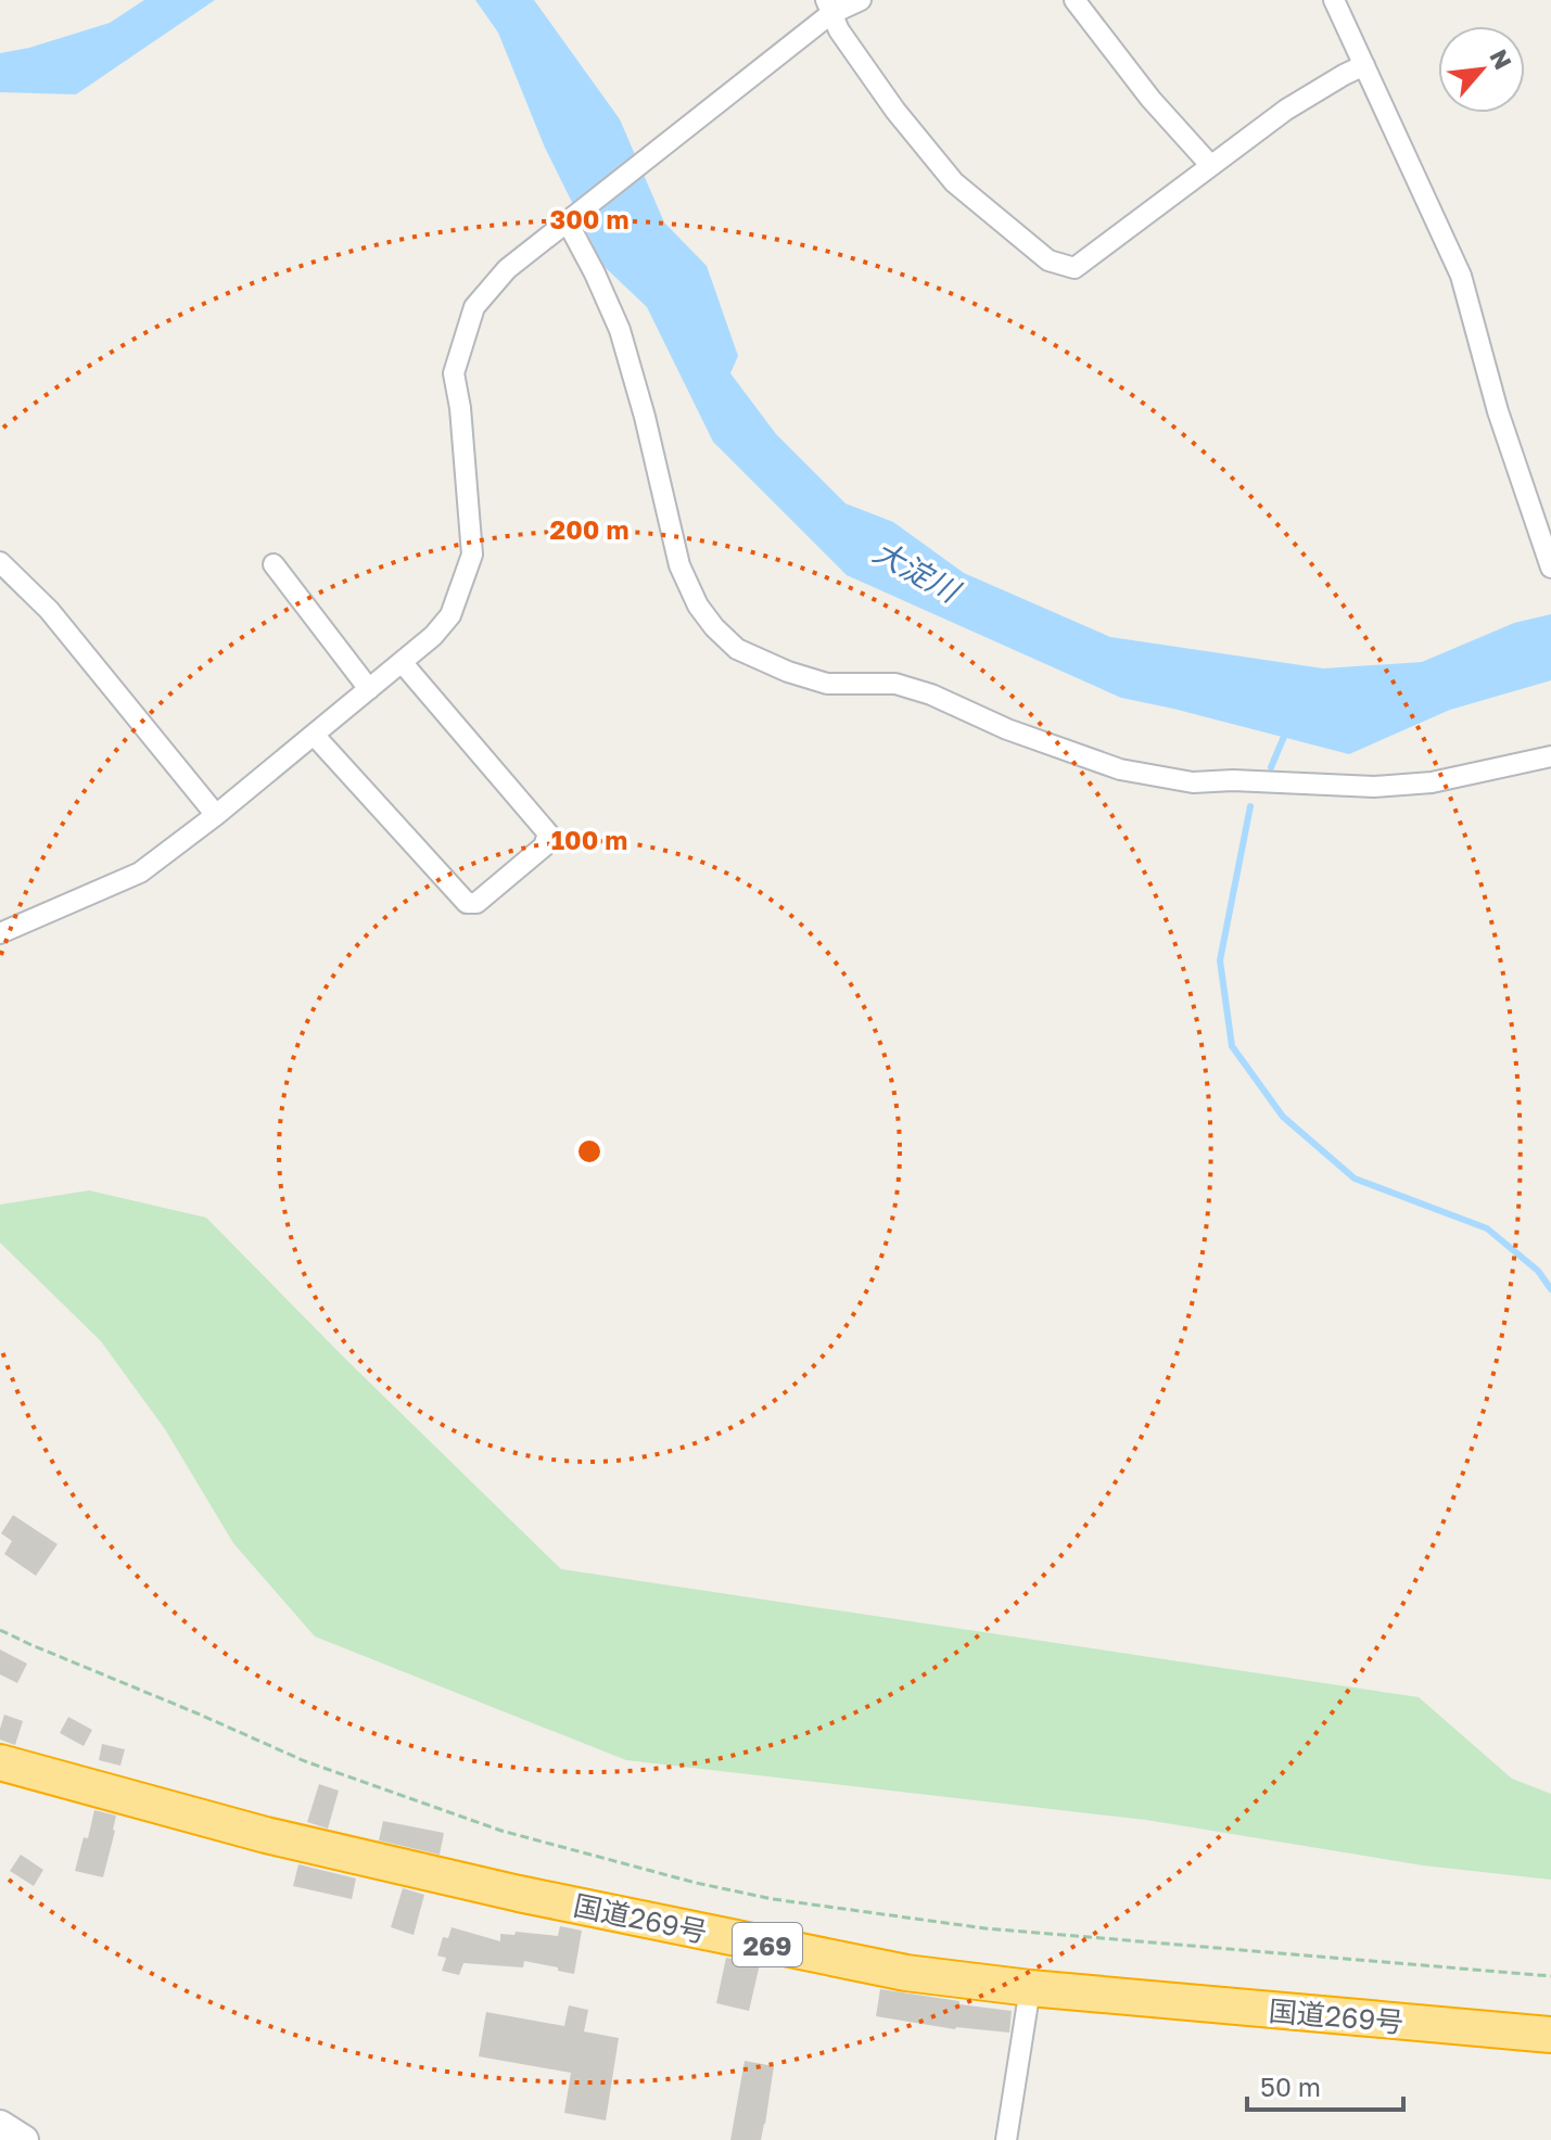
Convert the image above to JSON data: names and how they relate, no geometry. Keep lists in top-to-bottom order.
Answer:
{
  "streets": {
    "highway": ["国道269号", "269"]
  },
  "water": ["大淀川"],
  "scale_bar": "50 m",
  "north": "top right",
  "rings": ["300 m", "200 m", "100 m"]
}
